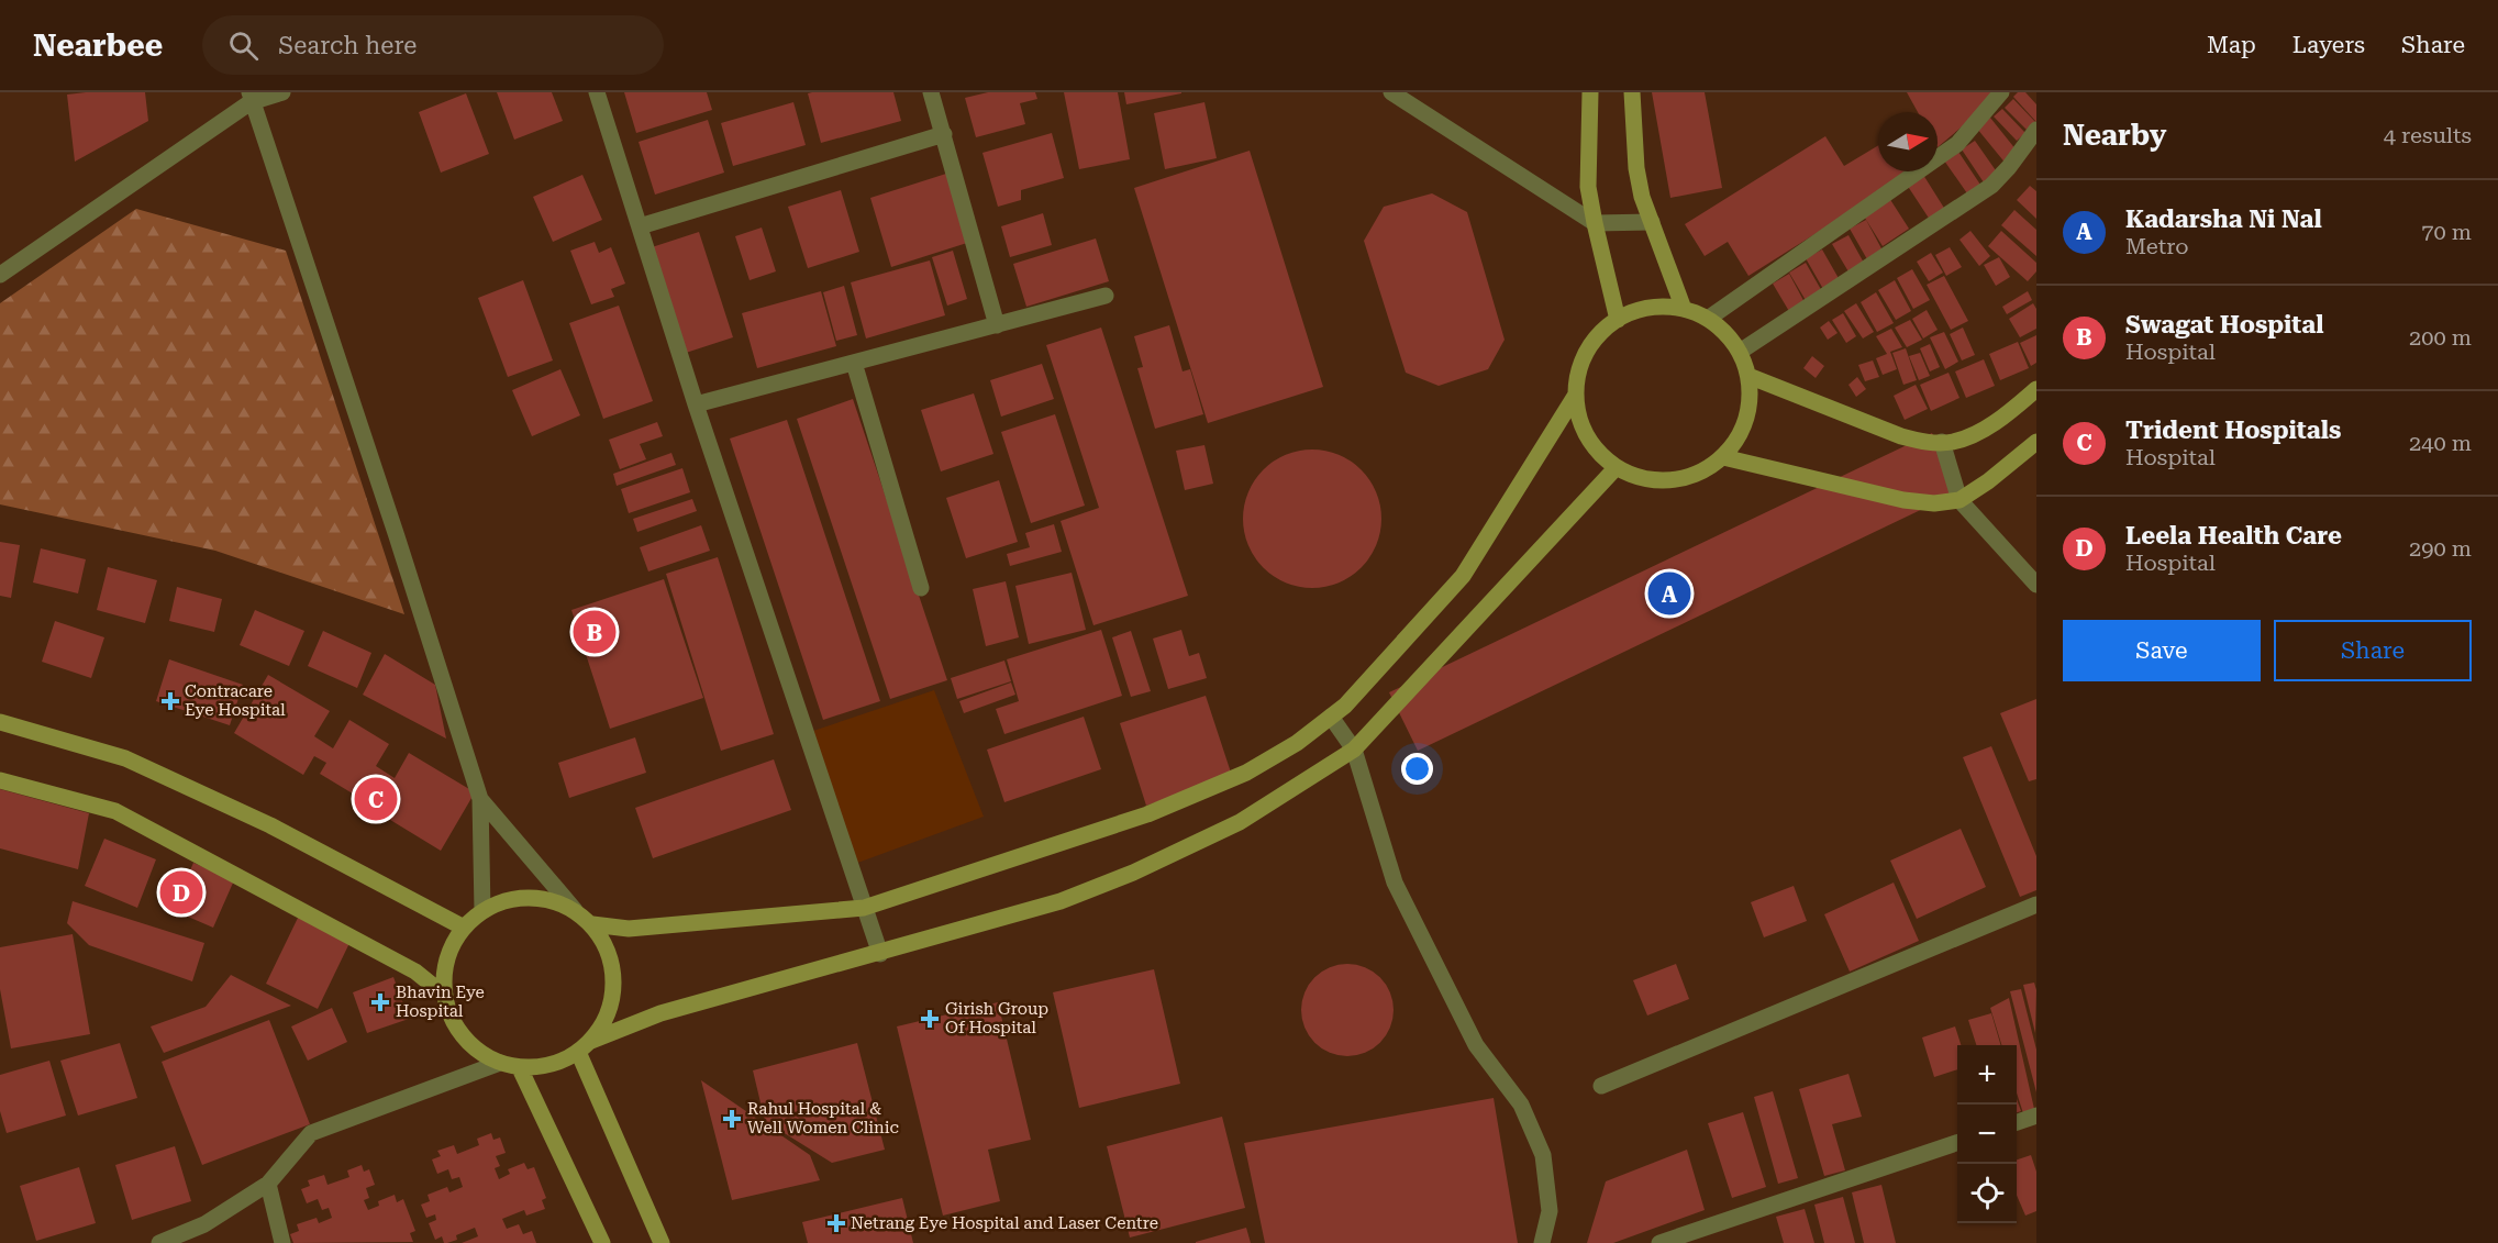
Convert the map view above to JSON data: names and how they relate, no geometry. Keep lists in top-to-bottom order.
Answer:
{
  "places": {
    "health": [
      "Contracare Eye Hospital",
      "Bhavin Eye Hospital",
      "Girish Group Of Hospital",
      "Rahul Hospital & Well Women Clinic",
      "Netrang Eye Hospital and Laser Centre"
    ]
  },
  "north": "right",
  "page": {
    "header": "Nearbee",
    "search": "Search here",
    "nav": ["Map", "Layers", "Share"],
    "heading": ["Nearby", "4 results"],
    "list": [
      {
        "mark": "A",
        "name": "Kadarsha Ni Nal",
        "note": "Metro",
        "value": "70 m"
      },
      {
        "mark": "B",
        "name": "Swagat Hospital",
        "note": "Hospital",
        "value": "200 m"
      },
      {
        "mark": "C",
        "name": "Trident Hospitals",
        "note": "Hospital",
        "value": "240 m"
      },
      {
        "mark": "D",
        "name": "Leela Health Care",
        "note": "Hospital",
        "value": "290 m"
      }
    ],
    "pins": [
      "A",
      "B",
      "C",
      "D"
    ],
    "buttons": ["Save", "Share"],
    "map_buttons": ["+", "−"]
  }
}
